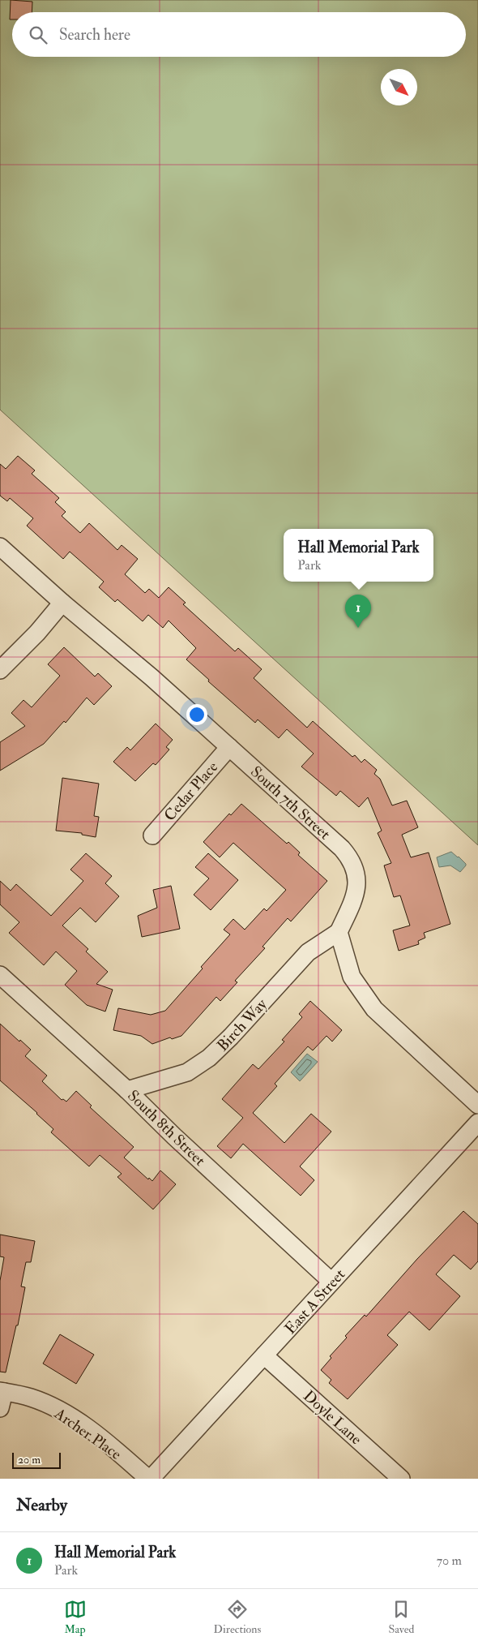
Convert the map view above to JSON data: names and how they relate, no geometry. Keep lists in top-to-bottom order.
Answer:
{
  "streets": {
    "street": [
      "Cedar Place",
      "South 7th Street",
      "Birch Way",
      "South 8th Street",
      "East A Street",
      "Doyle Lane",
      "Archer Place"
    ]
  },
  "crossings": [
    ["Cedar Place", "South 7th Street"],
    ["South 7th Street", "Birch Way"],
    ["Birch Way", "South 8th Street"],
    ["South 8th Street", "East A Street"],
    ["East A Street", "Doyle Lane"],
    ["East A Street", "Archer Place"]
  ],
  "scale_bar": "20 m",
  "north": "bottom right",
  "page": {
    "search": "Search here",
    "popup": ["Hall Memorial Park", "Park"],
    "pins": "1",
    "scale": "20 m",
    "heading": "Nearby",
    "list": [
      {
        "mark": "1",
        "name": "Hall Memorial Park",
        "note": "Park",
        "value": "70 m"
      }
    ],
    "nav": ["Map", "Directions", "Saved"]
  }
}
